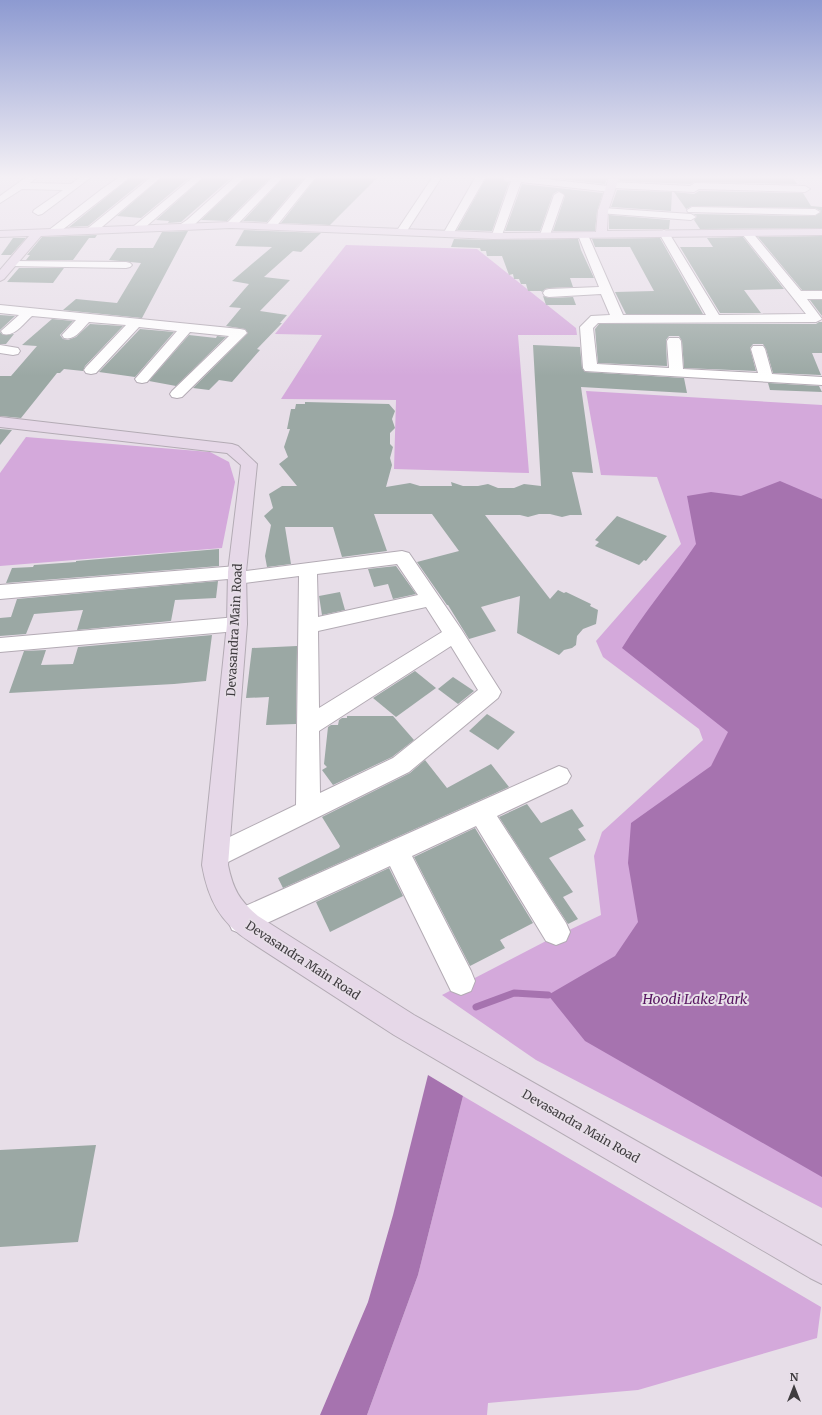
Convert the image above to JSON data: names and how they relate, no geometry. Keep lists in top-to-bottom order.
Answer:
{
  "streets": {
    "street": ["Devasandra Main Road"]
  },
  "parks": ["Hoodi Lake Park"],
  "north": "top"
}
